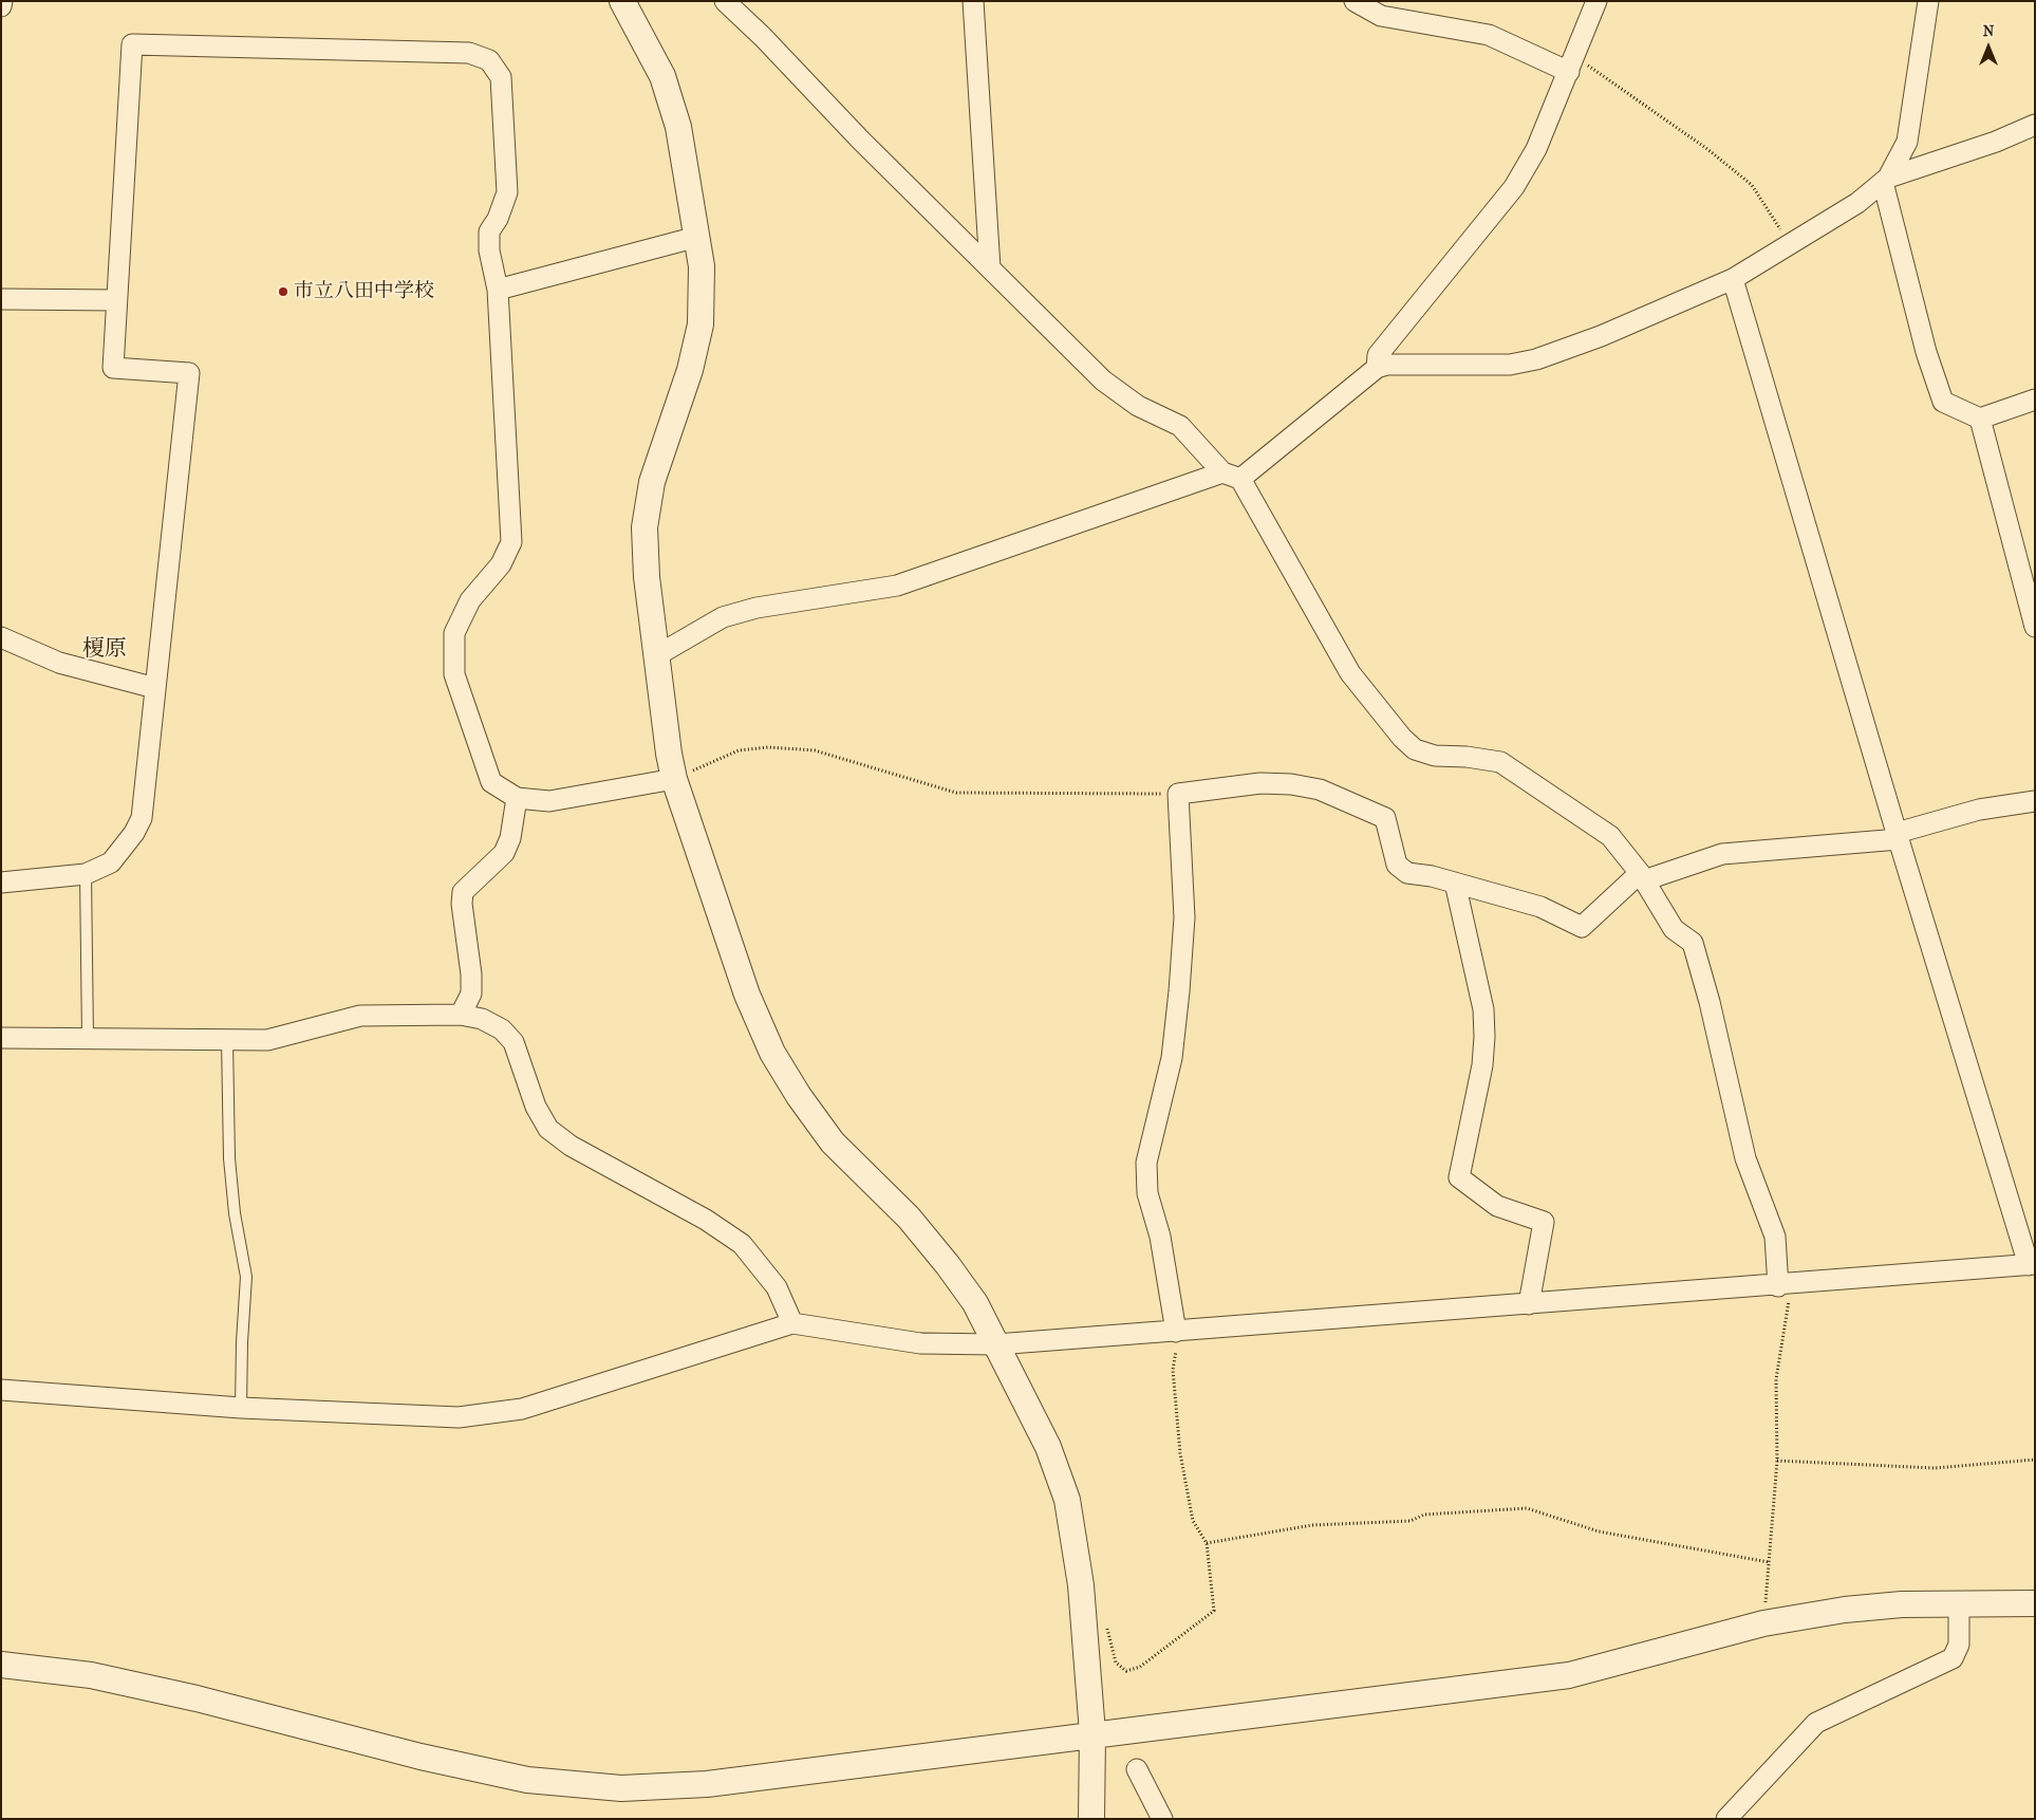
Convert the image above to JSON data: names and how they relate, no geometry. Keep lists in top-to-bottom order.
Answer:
{
  "districts": ["榎原"],
  "places": ["市立八田中学校"],
  "north": "top"
}
